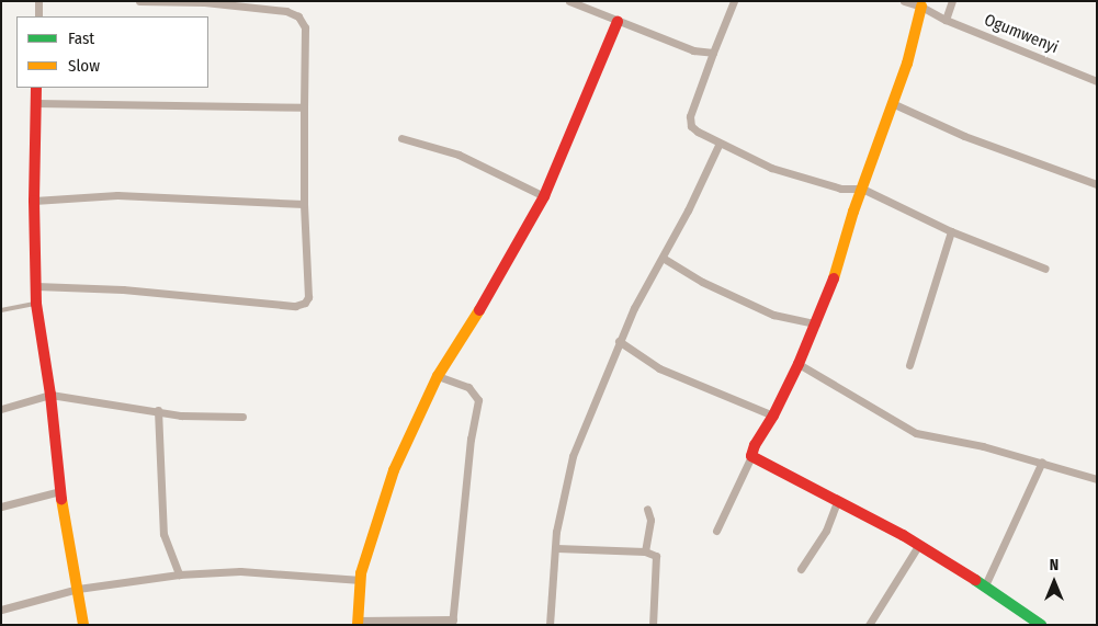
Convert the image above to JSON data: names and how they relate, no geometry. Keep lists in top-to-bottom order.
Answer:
{
  "streets": {
    "street": ["Ogumwenyi"]
  },
  "legend": ["Fast", "Slow"],
  "north": "top"
}
